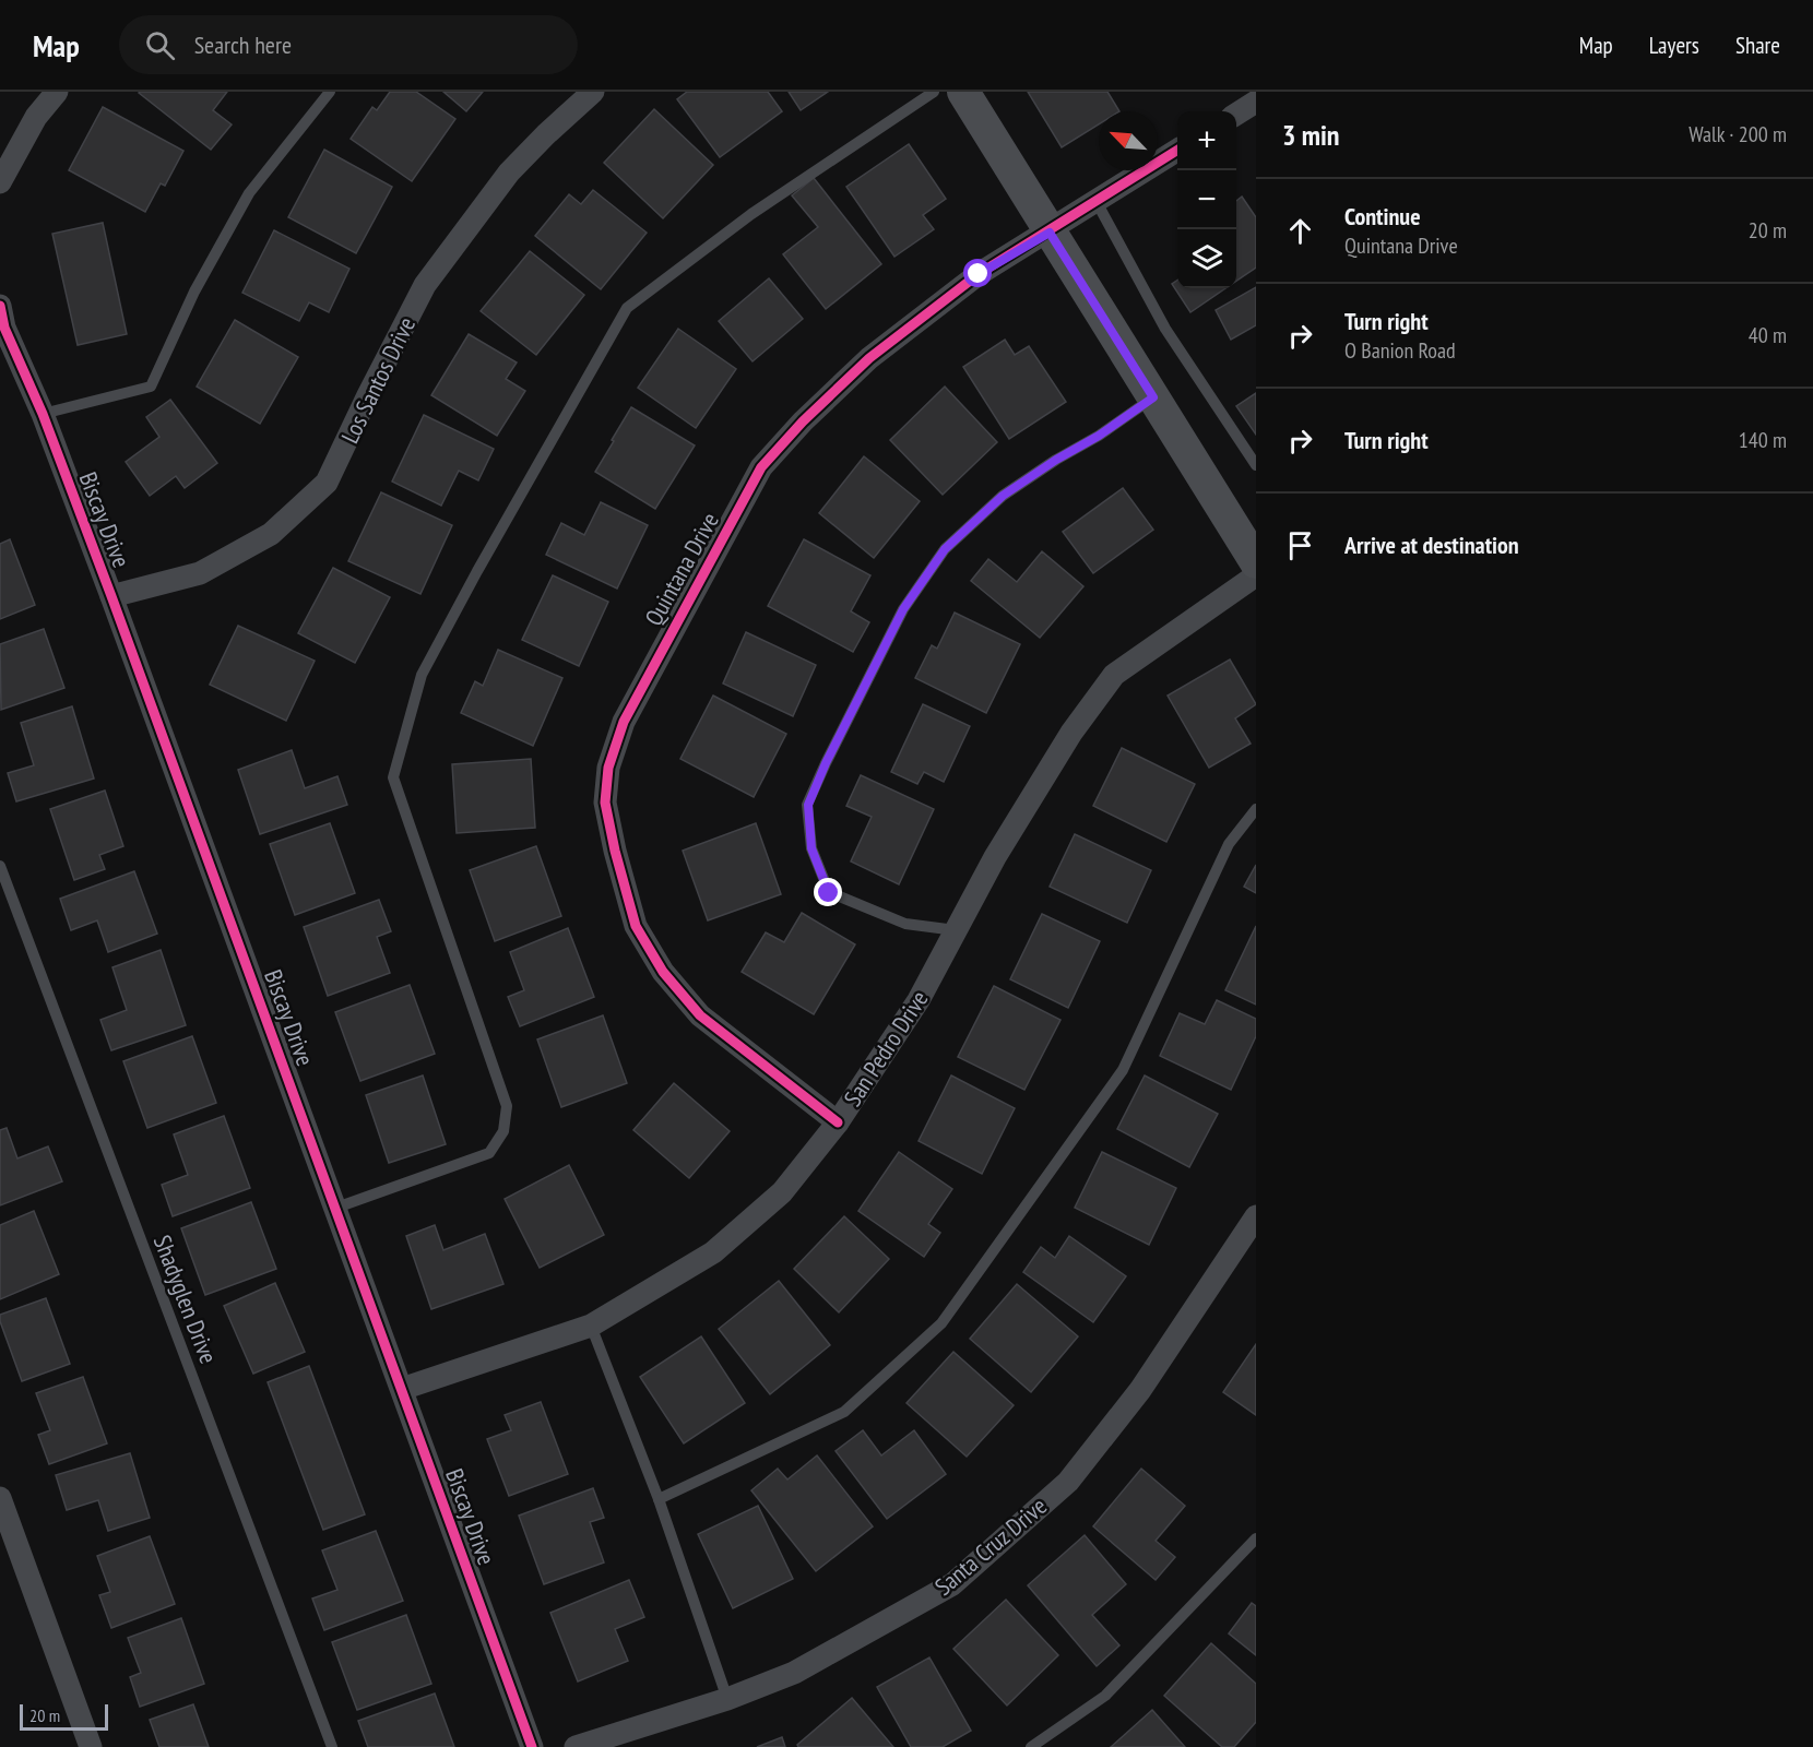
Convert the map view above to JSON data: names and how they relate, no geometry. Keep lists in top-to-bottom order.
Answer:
{
  "streets": {
    "street": [
      "Los Santos Drive",
      "Biscay Drive",
      "Quintana Drive",
      "San Pedro Drive",
      "Santa Cruz Drive"
    ],
    "lane": ["Shadyglen Drive"]
  },
  "crossings": [
    ["Los Santos Drive", "Biscay Drive"],
    ["Biscay Drive", "San Pedro Drive"],
    ["Quintana Drive", "San Pedro Drive"]
  ],
  "scale_bar": "20 m",
  "north": "top left",
  "page": {
    "header": "Map",
    "search": "Search here",
    "nav": ["Map", "Layers", "Share"],
    "heading": ["3 min", "Walk · 200 m"],
    "map_buttons": ["+", "−"],
    "list": [
      ["Continue", "Quintana Drive", "20 m"],
      ["Turn right", "O Banion Road", "40 m"],
      ["Turn right", "140 m"],
      "Arrive at destination"
    ],
    "scale": "20 m"
  }
}
